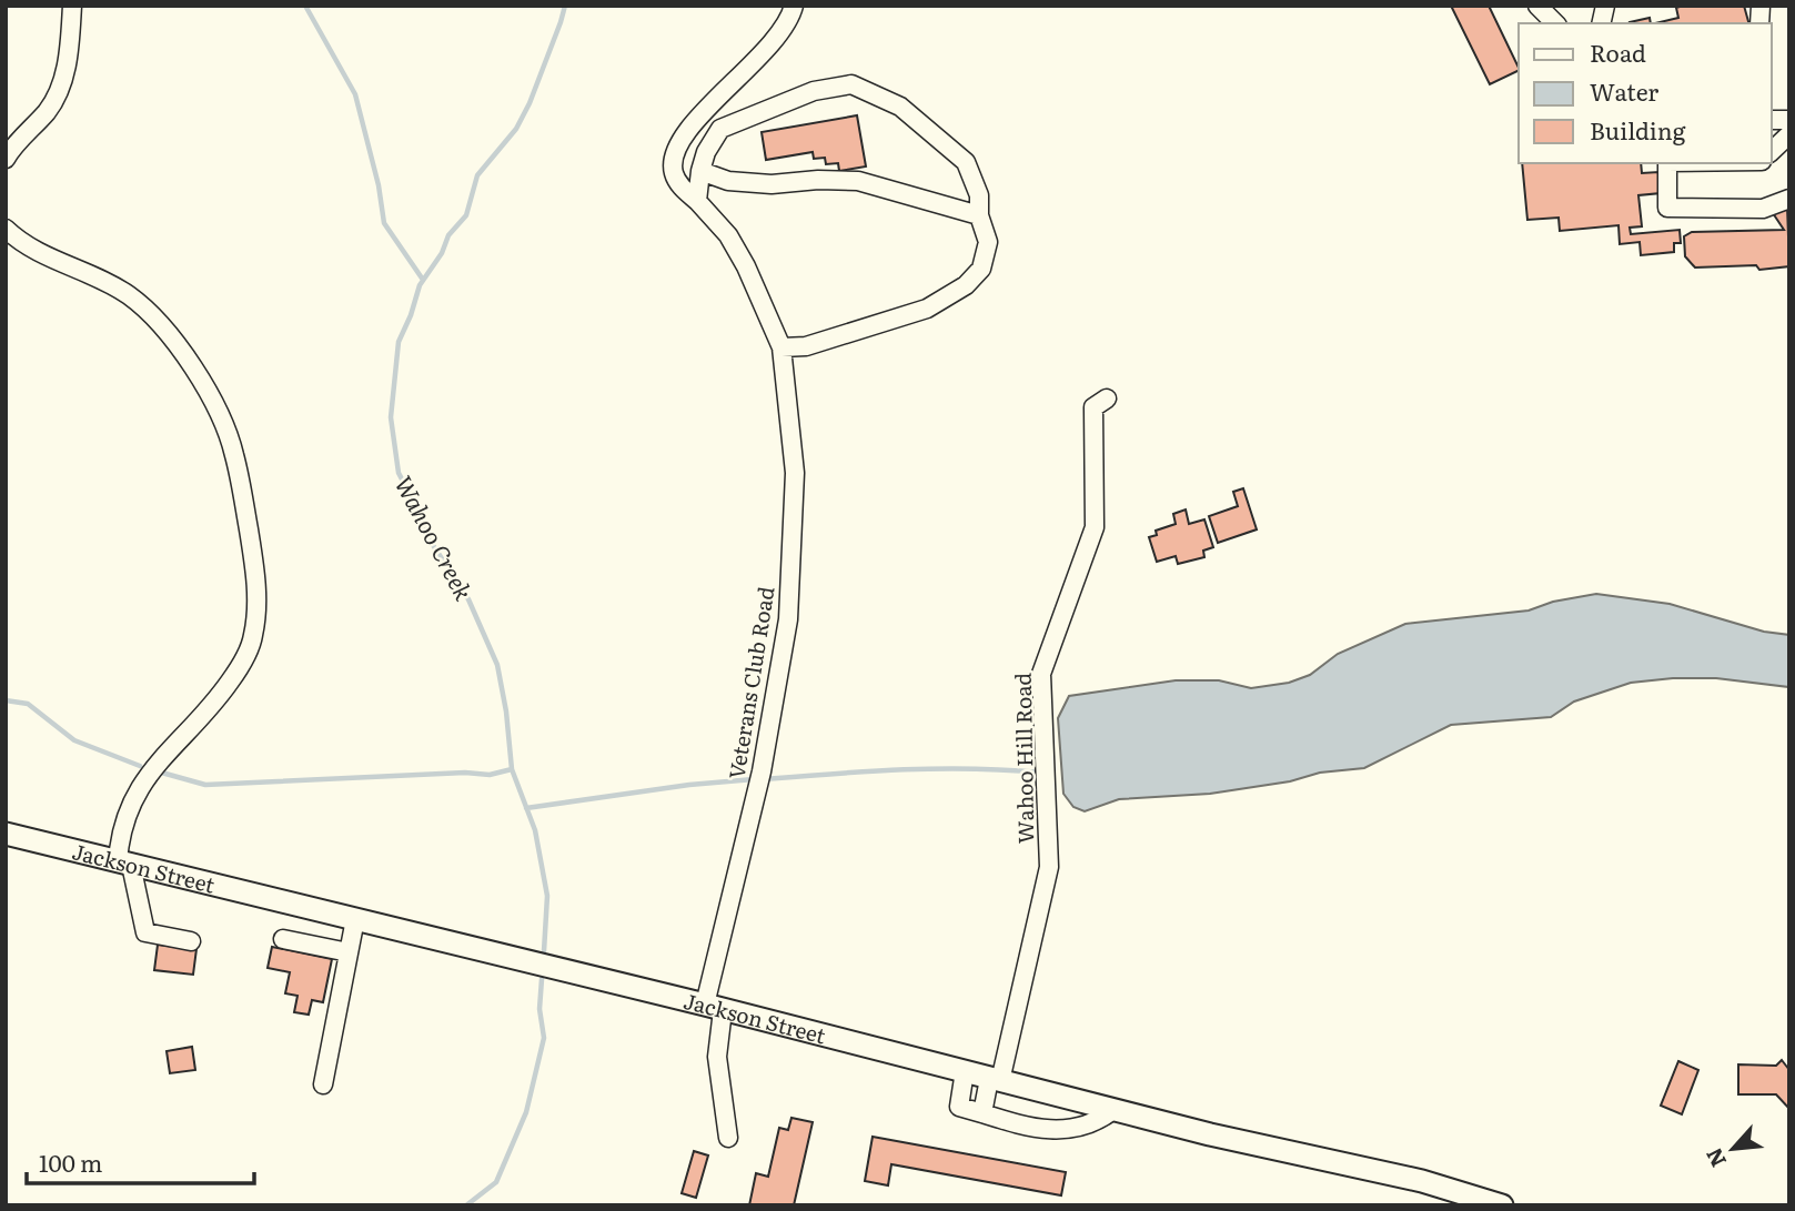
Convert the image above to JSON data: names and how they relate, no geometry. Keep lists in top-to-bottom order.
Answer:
{
  "streets": {
    "main road": ["Jackson Street"],
    "lane": ["Veterans Club Road", "Wahoo Hill Road"]
  },
  "crossings": [
    ["Veterans Club Road", "Jackson Street"],
    ["Wahoo Hill Road", "Jackson Street"]
  ],
  "water": ["Wahoo Creek"],
  "legend": ["Road", "Water", "Building"],
  "scale_bar": "100 m",
  "north": "bottom left"
}
